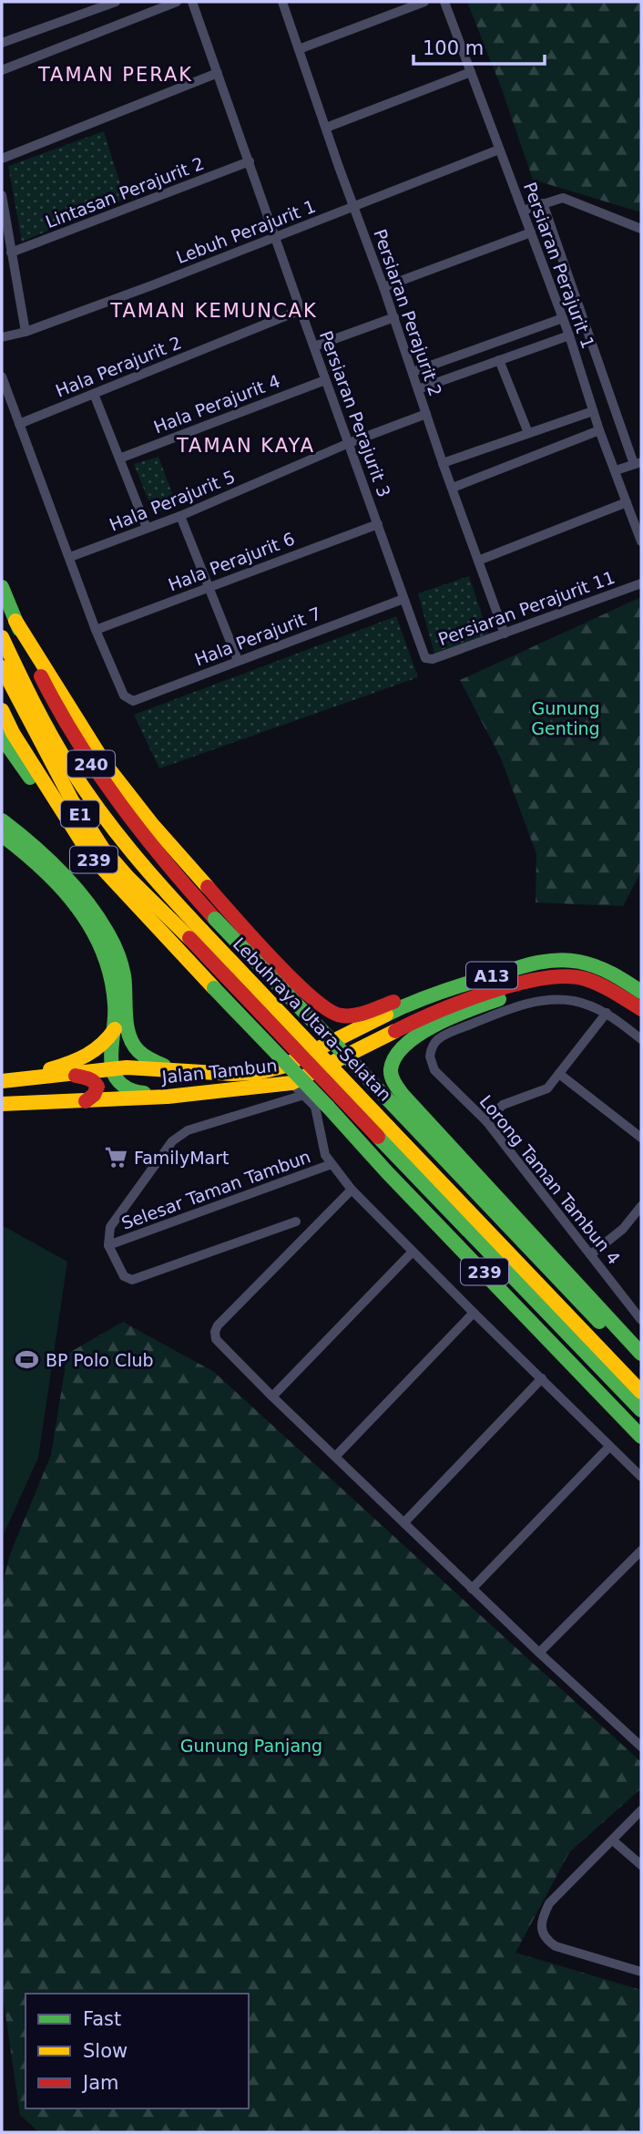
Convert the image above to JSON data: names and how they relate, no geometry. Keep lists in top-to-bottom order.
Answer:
{
  "streets": {
    "main road": [
      "240",
      "E1",
      "239",
      "A13",
      "Lebuhraya Utara–Selatan",
      "Jalan Tambun"
    ],
    "street": [
      "Lintasan Perajurit 2",
      "Lebuh Perajurit 1",
      "Persiaran Perajurit 1",
      "Persiaran Perajurit 2",
      "Hala Perajurit 2",
      "Hala Perajurit 4",
      "Persiaran Perajurit 3",
      "Hala Perajurit 5",
      "Hala Perajurit 6",
      "Persiaran Perajurit 11",
      "Hala Perajurit 7",
      "Lorong Taman Tambun 4",
      "Selesar Taman Tambun"
    ]
  },
  "crossings": [
    ["Lintasan Perajurit 2", "Persiaran Perajurit 3"],
    ["Lebuh Perajurit 1", "Persiaran Perajurit 1"],
    ["Lebuh Perajurit 1", "Persiaran Perajurit 2"],
    ["Lebuh Perajurit 1", "Persiaran Perajurit 3"],
    ["Persiaran Perajurit 2", "Hala Perajurit 5"],
    ["Persiaran Perajurit 2", "Persiaran Perajurit 11"],
    ["Hala Perajurit 2", "Persiaran Perajurit 3"],
    ["Hala Perajurit 4", "Persiaran Perajurit 3"],
    ["Persiaran Perajurit 3", "Hala Perajurit 5"],
    ["Persiaran Perajurit 3", "Hala Perajurit 6"],
    ["Persiaran Perajurit 3", "Persiaran Perajurit 11"],
    ["Persiaran Perajurit 3", "Hala Perajurit 7"],
    ["Hala Perajurit 6", "Hala Perajurit 7"]
  ],
  "districts": ["TAMAN PERAK", "TAMAN KEMUNCAK", "TAMAN KAYA"],
  "parks": ["Gunung Genting", "Gunung Panjang"],
  "places": {
    "supermarket": ["FamilyMart"],
    "sports": ["BP Polo Club"]
  },
  "legend": ["Fast", "Slow", "Jam"],
  "scale_bar": "100 m"
}
